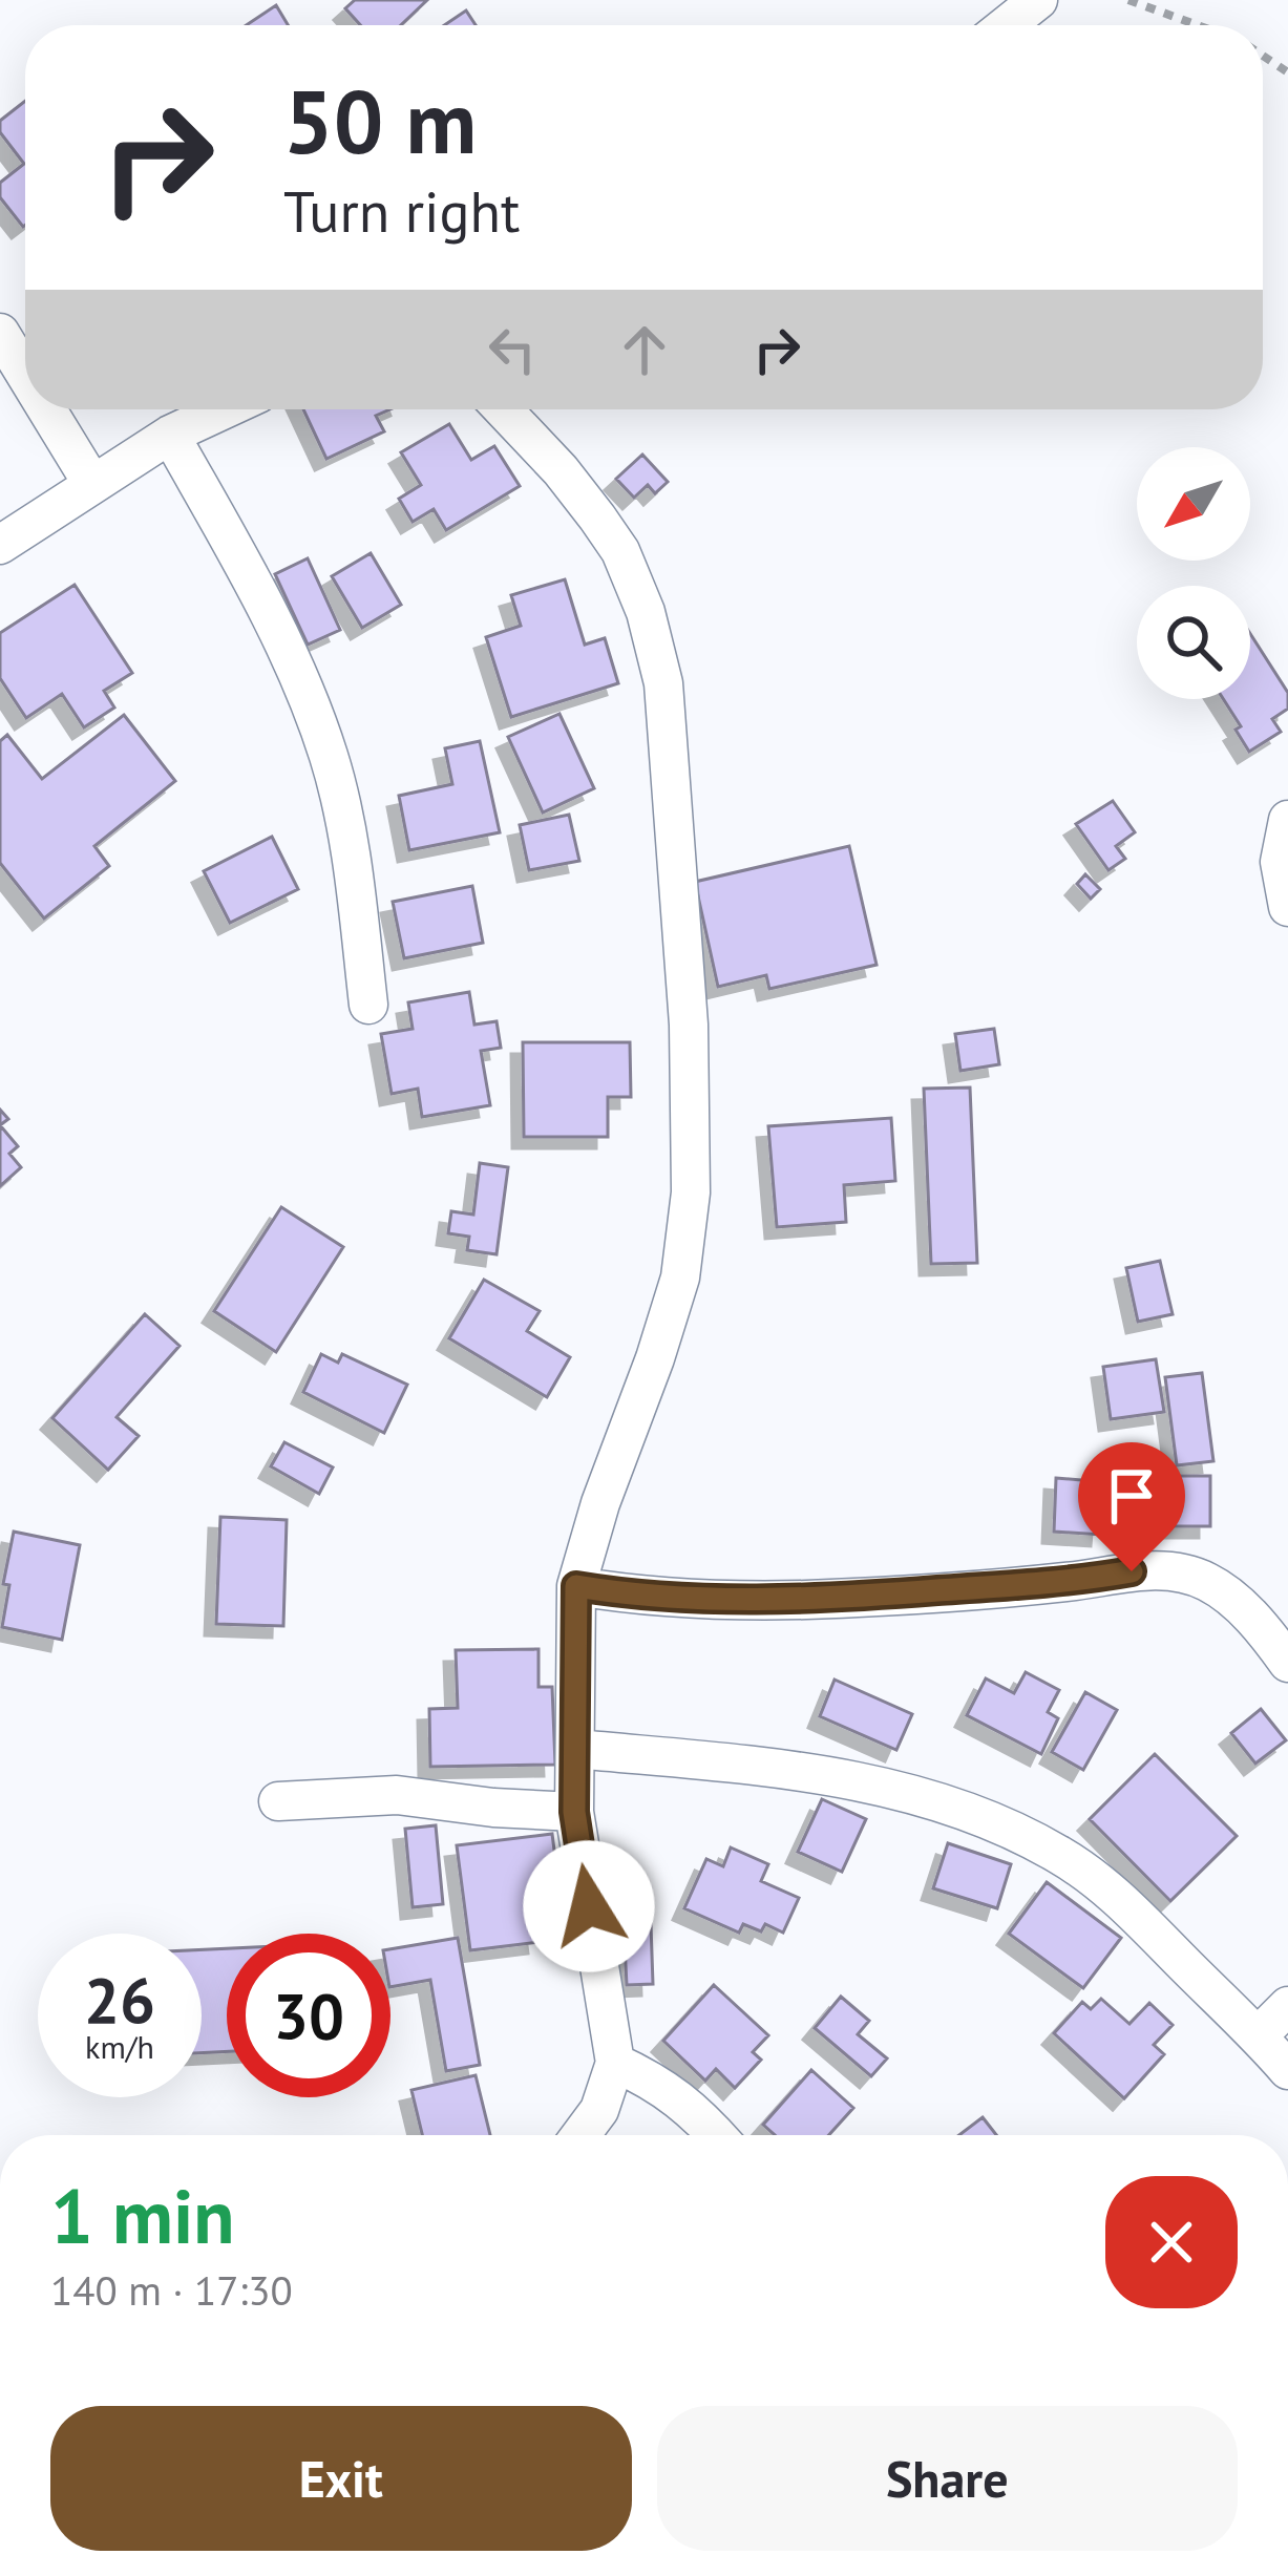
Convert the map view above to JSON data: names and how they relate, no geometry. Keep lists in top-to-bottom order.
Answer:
{
  "north": "bottom left",
  "page": {
    "turn": ["50 m", "Turn right"],
    "speed": "26 km/h",
    "limit": "30",
    "heading": ["1 min", "140 m · 17:30"],
    "buttons": ["Exit", "Share"]
  }
}
